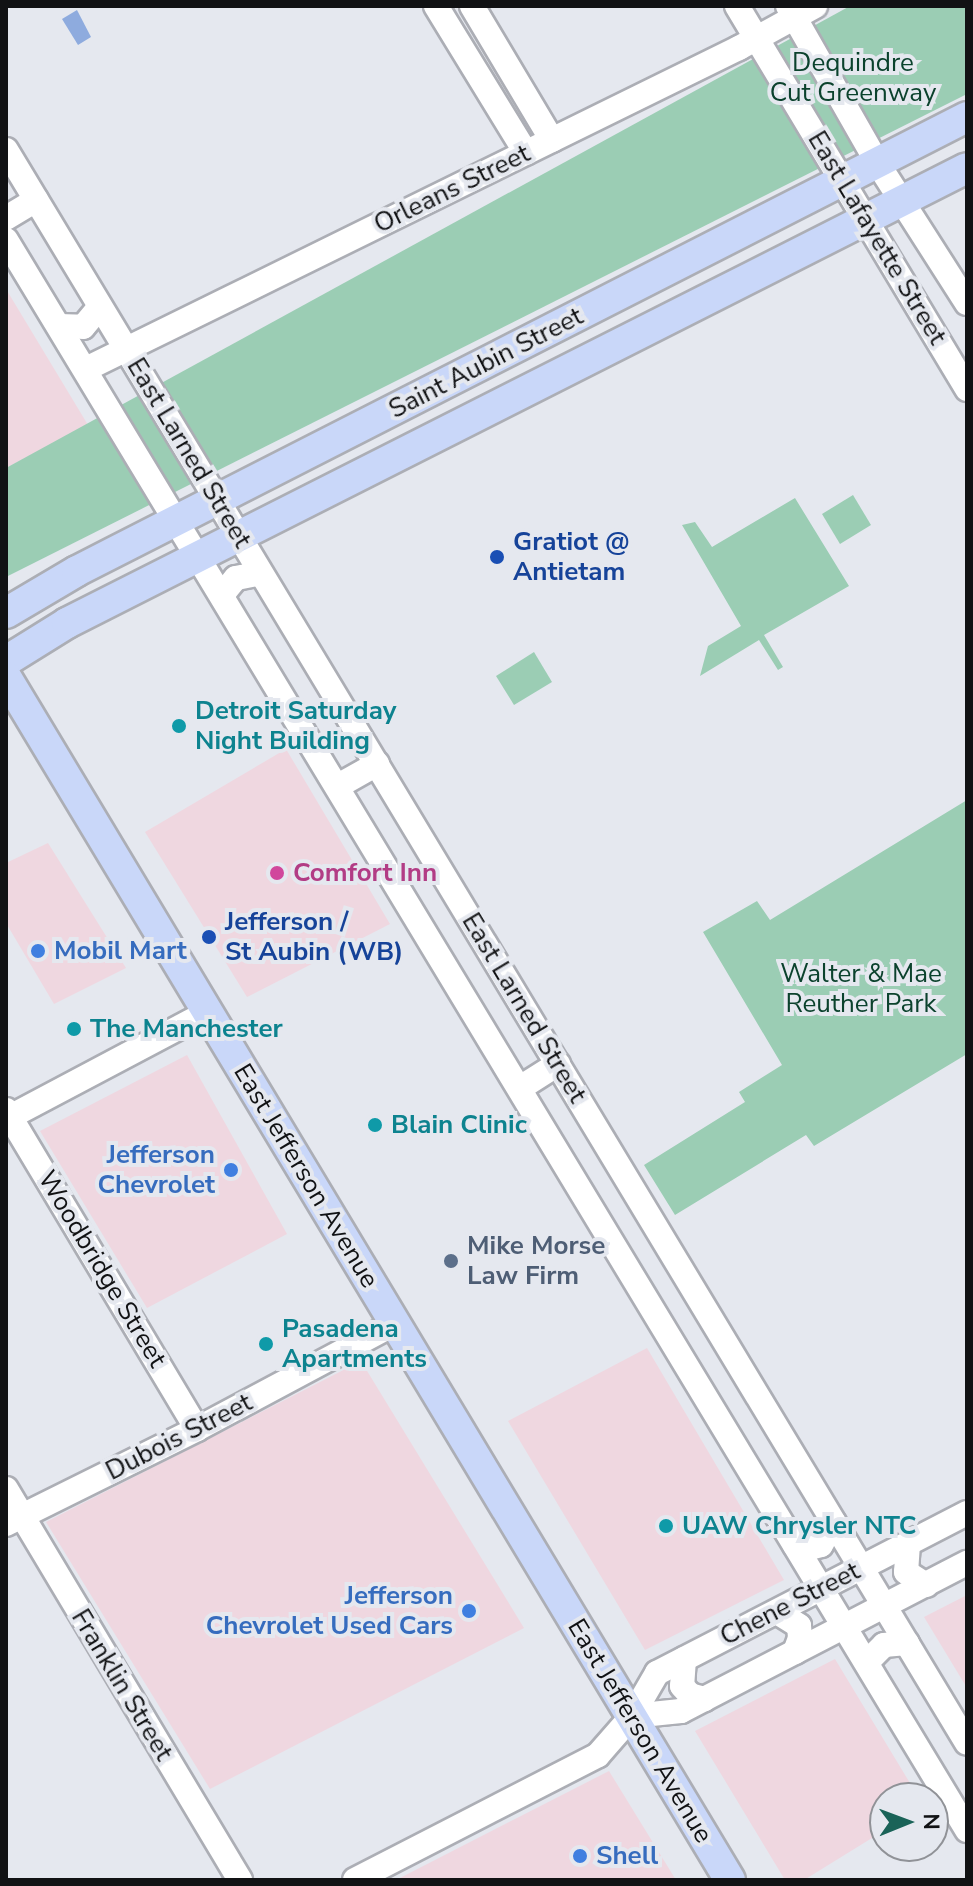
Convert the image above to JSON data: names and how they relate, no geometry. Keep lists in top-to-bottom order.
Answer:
{
  "streets": {
    "main road": ["Saint Aubin Street", "East Jefferson Avenue"],
    "street": [
      "Orleans Street",
      "East Lafayette Street",
      "East Larned Street",
      "Woodbridge Street",
      "Dubois Street",
      "Chene Street",
      "Franklin Street"
    ]
  },
  "crossings": [
    ["Orleans Street", "East Lafayette Street"],
    ["Orleans Street", "East Larned Street"],
    ["East Lafayette Street", "Saint Aubin Street"],
    ["Saint Aubin Street", "East Larned Street"],
    ["East Larned Street", "Chene Street"],
    ["East Jefferson Avenue", "Dubois Street"],
    ["East Jefferson Avenue", "Chene Street"],
    ["Woodbridge Street", "Dubois Street"],
    ["Dubois Street", "Franklin Street"]
  ],
  "parks": ["Dequindre Cut Greenway", "Walter & Mae Reuther Park"],
  "places": [
    "Gratiot @ Antietam",
    "Detroit Saturday Night Building",
    "Comfort Inn",
    "Jefferson / St Aubin (WB)",
    "Mobil Mart",
    "The Manchester",
    "Blain Clinic",
    "Jefferson Chevrolet",
    "Mike Morse Law Firm",
    "Pasadena Apartments",
    "UAW Chrysler NTC",
    "Jefferson Chevrolet Used Cars",
    "Shell"
  ],
  "north": "right"
}
